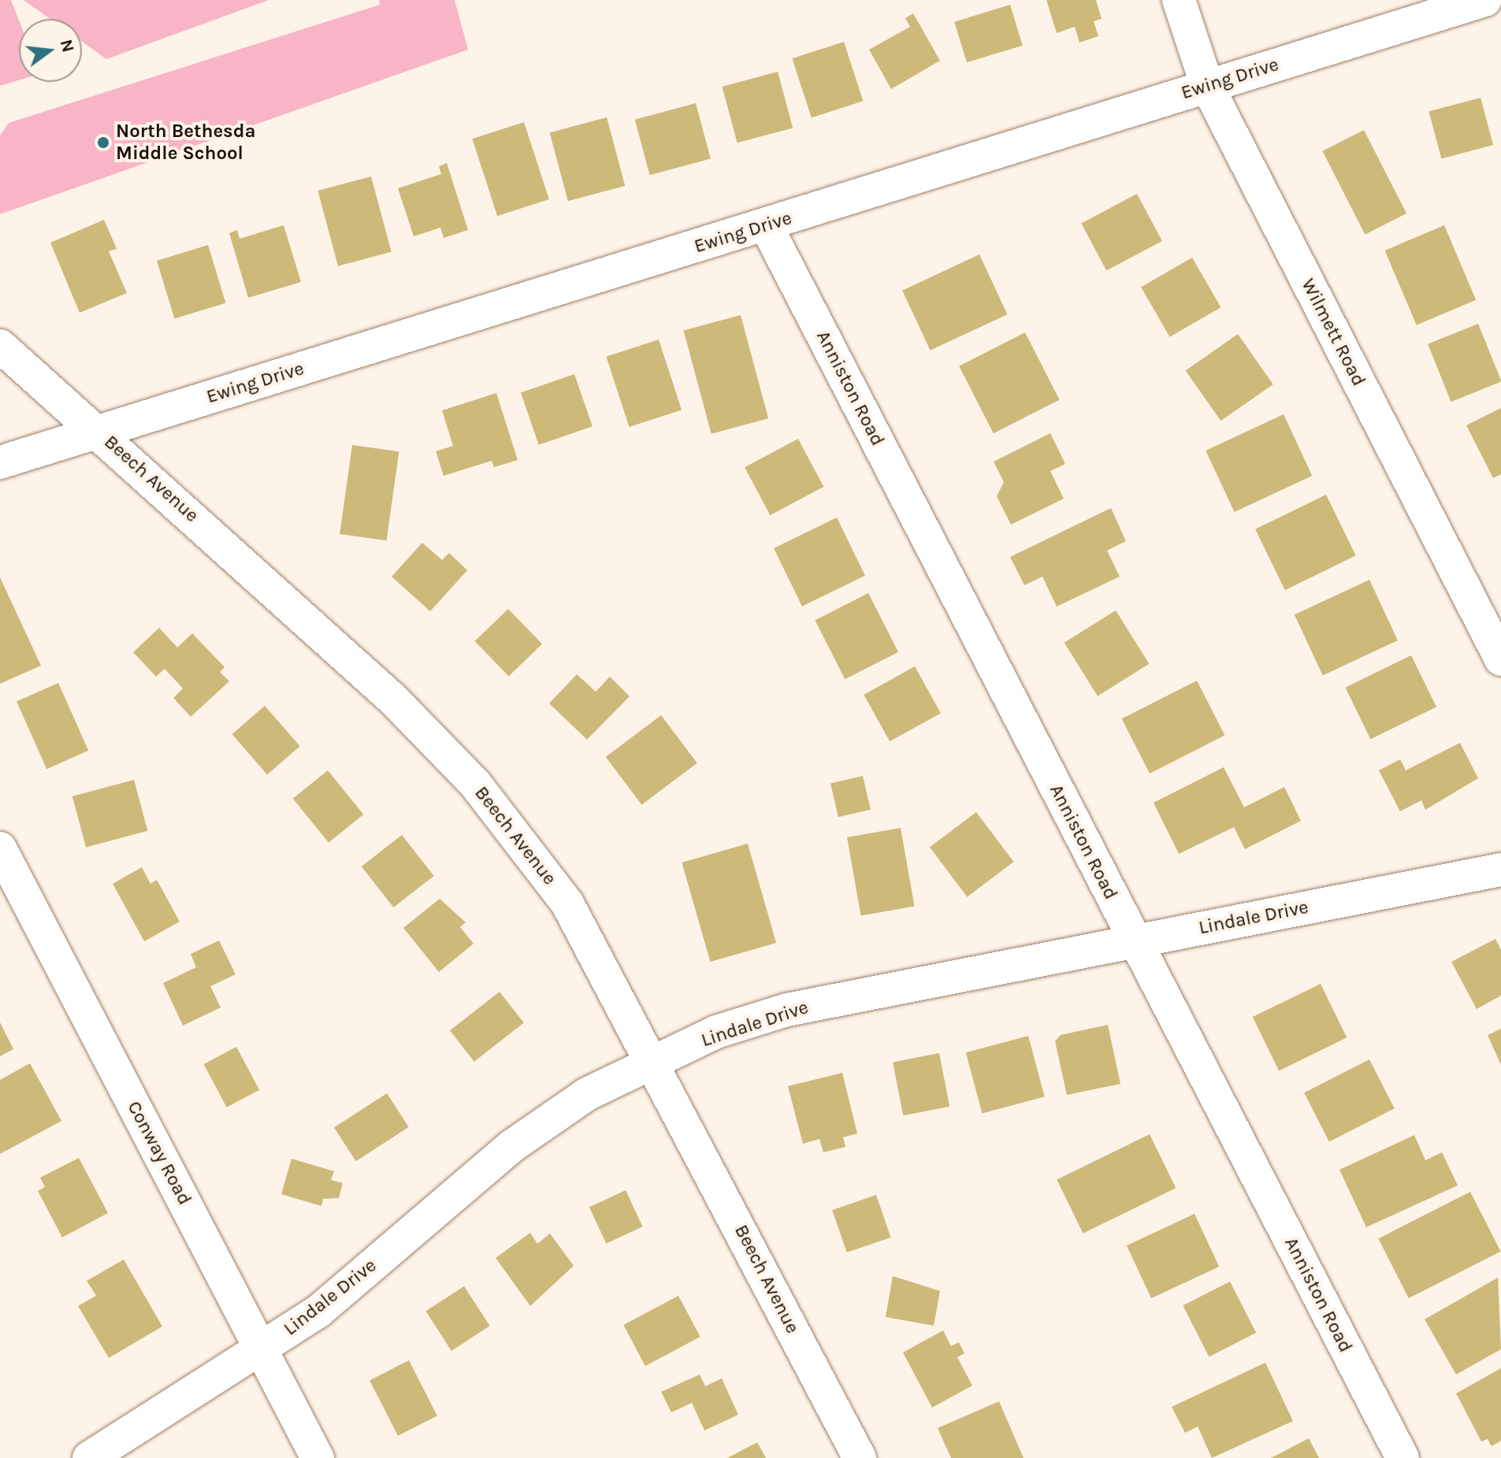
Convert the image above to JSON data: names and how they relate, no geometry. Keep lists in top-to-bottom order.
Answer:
{
  "streets": {
    "street": [
      "Ewing Drive",
      "Wilmett Road",
      "Anniston Road",
      "Beech Avenue",
      "Lindale Drive",
      "Conway Road"
    ]
  },
  "crossings": [
    ["Ewing Drive", "Wilmett Road"],
    ["Ewing Drive", "Anniston Road"],
    ["Ewing Drive", "Beech Avenue"],
    ["Anniston Road", "Lindale Drive"],
    ["Beech Avenue", "Lindale Drive"],
    ["Lindale Drive", "Conway Road"]
  ],
  "places": ["North Bethesda Middle School"],
  "north": "right"
}
